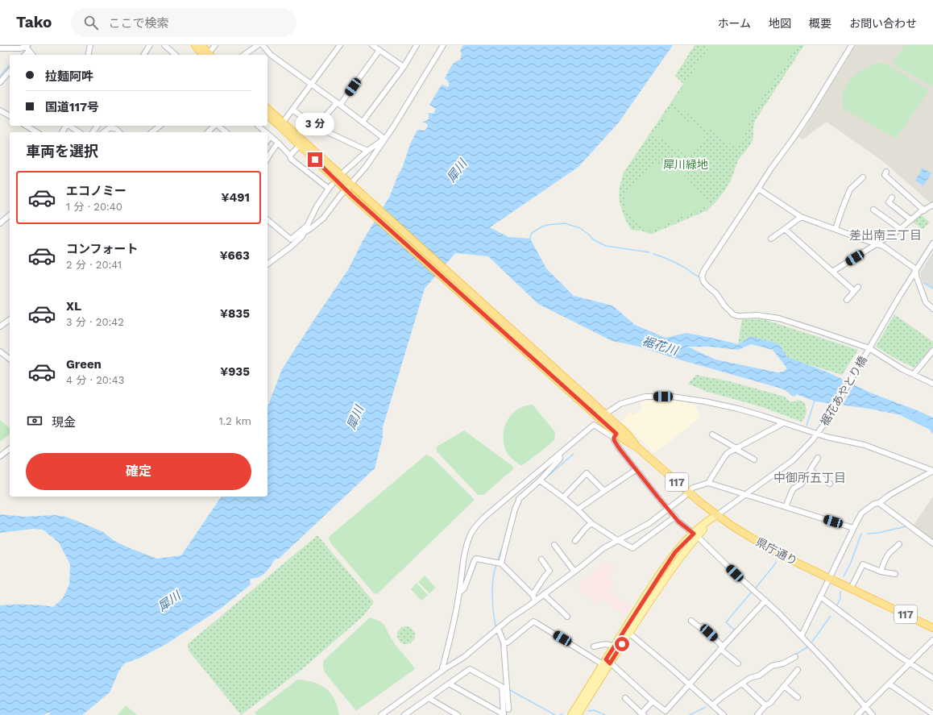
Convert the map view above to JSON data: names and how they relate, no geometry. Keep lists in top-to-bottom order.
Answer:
{
  "streets": {
    "highway": ["117", "県庁通り"],
    "street": ["裾花あやとり橋"]
  },
  "crossings": [
    ["裾花あやとり橋", "県庁通り"],
    ["117", "県庁通り"]
  ],
  "districts": ["差出南三丁目", "中御所五丁目"],
  "water": ["犀川", "裾花川"],
  "parks": ["犀川緑地"],
  "page": {
    "header": "Tako",
    "search": "ここで検索",
    "nav": [
      "ホーム",
      "地図",
      "概要",
      "お問い合わせ"
    ],
    "banner": ["拉麺阿吽", "国道117号"],
    "bubble": "3 分",
    "heading": "車両を選択",
    "list": [
      {
        "name": "エコノミー",
        "note": "1 分 · 20:40",
        "value": "¥491"
      },
      {
        "name": "コンフォート",
        "note": "2 分 · 20:41",
        "value": "¥663"
      },
      {
        "name": "XL",
        "note": "3 分 · 20:42",
        "value": "¥835"
      },
      {
        "name": "Green",
        "note": "4 分 · 20:43",
        "value": "¥935"
      }
    ],
    "pay": ["現金", "1.2 km"],
    "buttons": "確定"
  }
}
